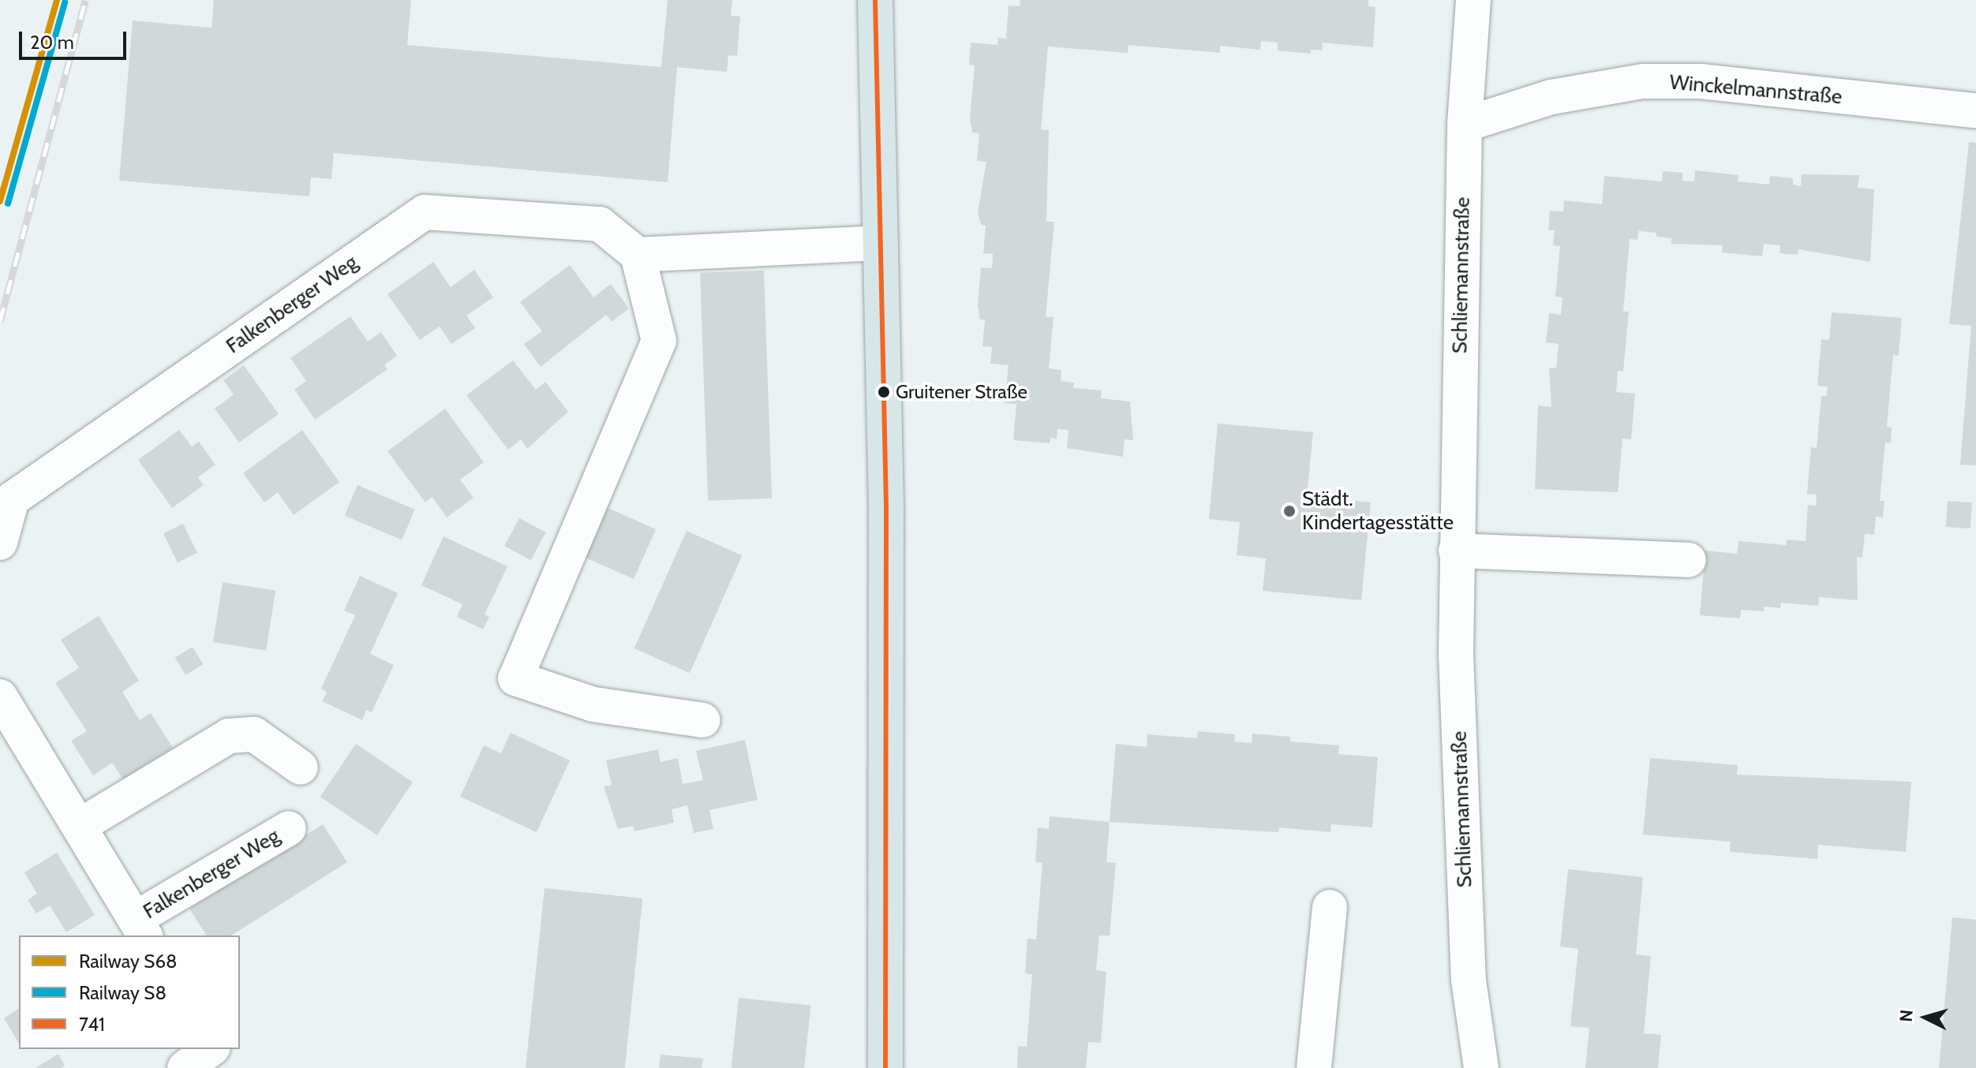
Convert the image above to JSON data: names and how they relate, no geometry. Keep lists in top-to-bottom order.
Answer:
{
  "streets": {
    "street": ["Winckelmannstraße", "Schliemannstraße", "Falkenberger Weg"]
  },
  "crossings": [
    ["Winckelmannstraße", "Schliemannstraße"]
  ],
  "places": ["Gruitener Straße", "Städt. Kindertagesstätte"],
  "lines": ["rail line S68", "transit line 741", "rail line S8"],
  "legend": ["Railway S68", "Railway S8", "741"],
  "scale_bar": "20 m",
  "north": "left"
}
